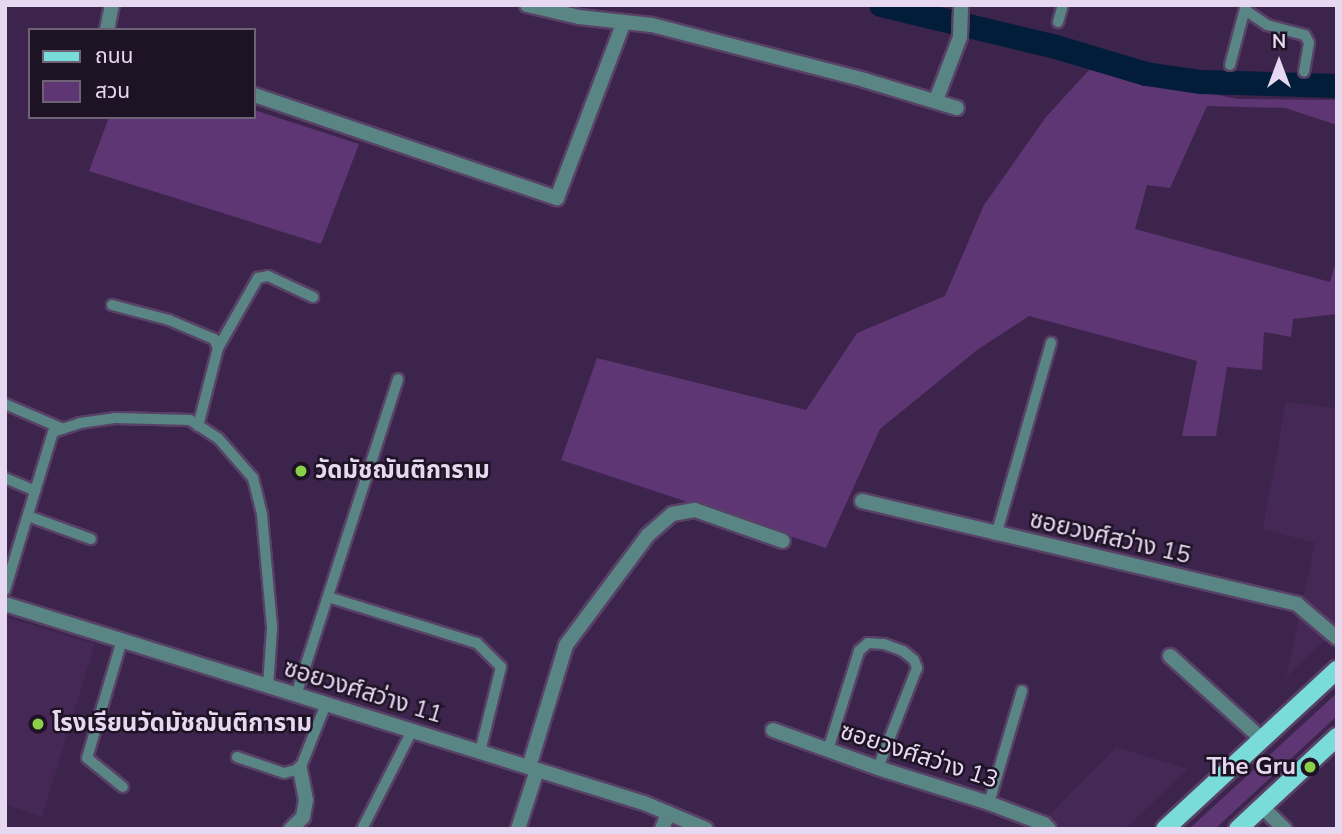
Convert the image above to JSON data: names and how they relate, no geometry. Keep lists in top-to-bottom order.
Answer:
{
  "streets": {
    "street": ["ซอยวงศ์สว่าง 15", "ซอยวงศ์สว่าง 11", "ซอยวงศ์สว่าง 13"]
  },
  "places": ["วัดมัชฌันติการาม", "โรงเรียนวัดมัชฌันติการาม", "The Gru"],
  "legend": ["ถนน", "สวน"],
  "north": "top"
}
